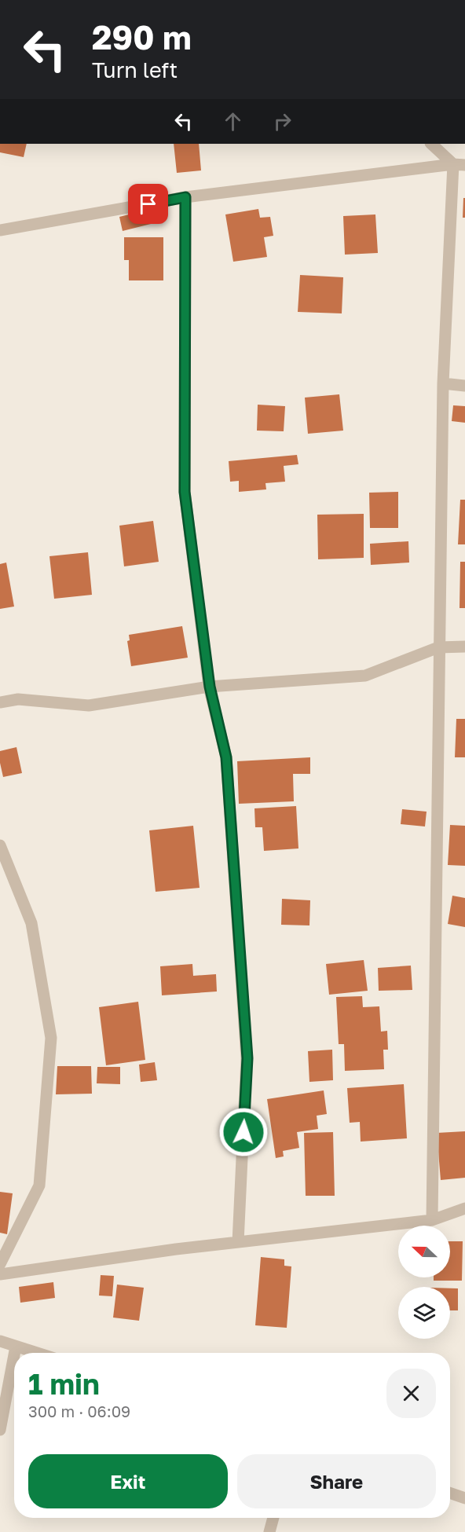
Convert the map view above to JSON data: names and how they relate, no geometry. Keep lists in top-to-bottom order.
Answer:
{
  "north": "left",
  "page": {
    "turn": ["290 m", "Turn left"],
    "heading": ["1 min", "300 m · 06:09"],
    "buttons": ["Exit", "Share"]
  }
}
